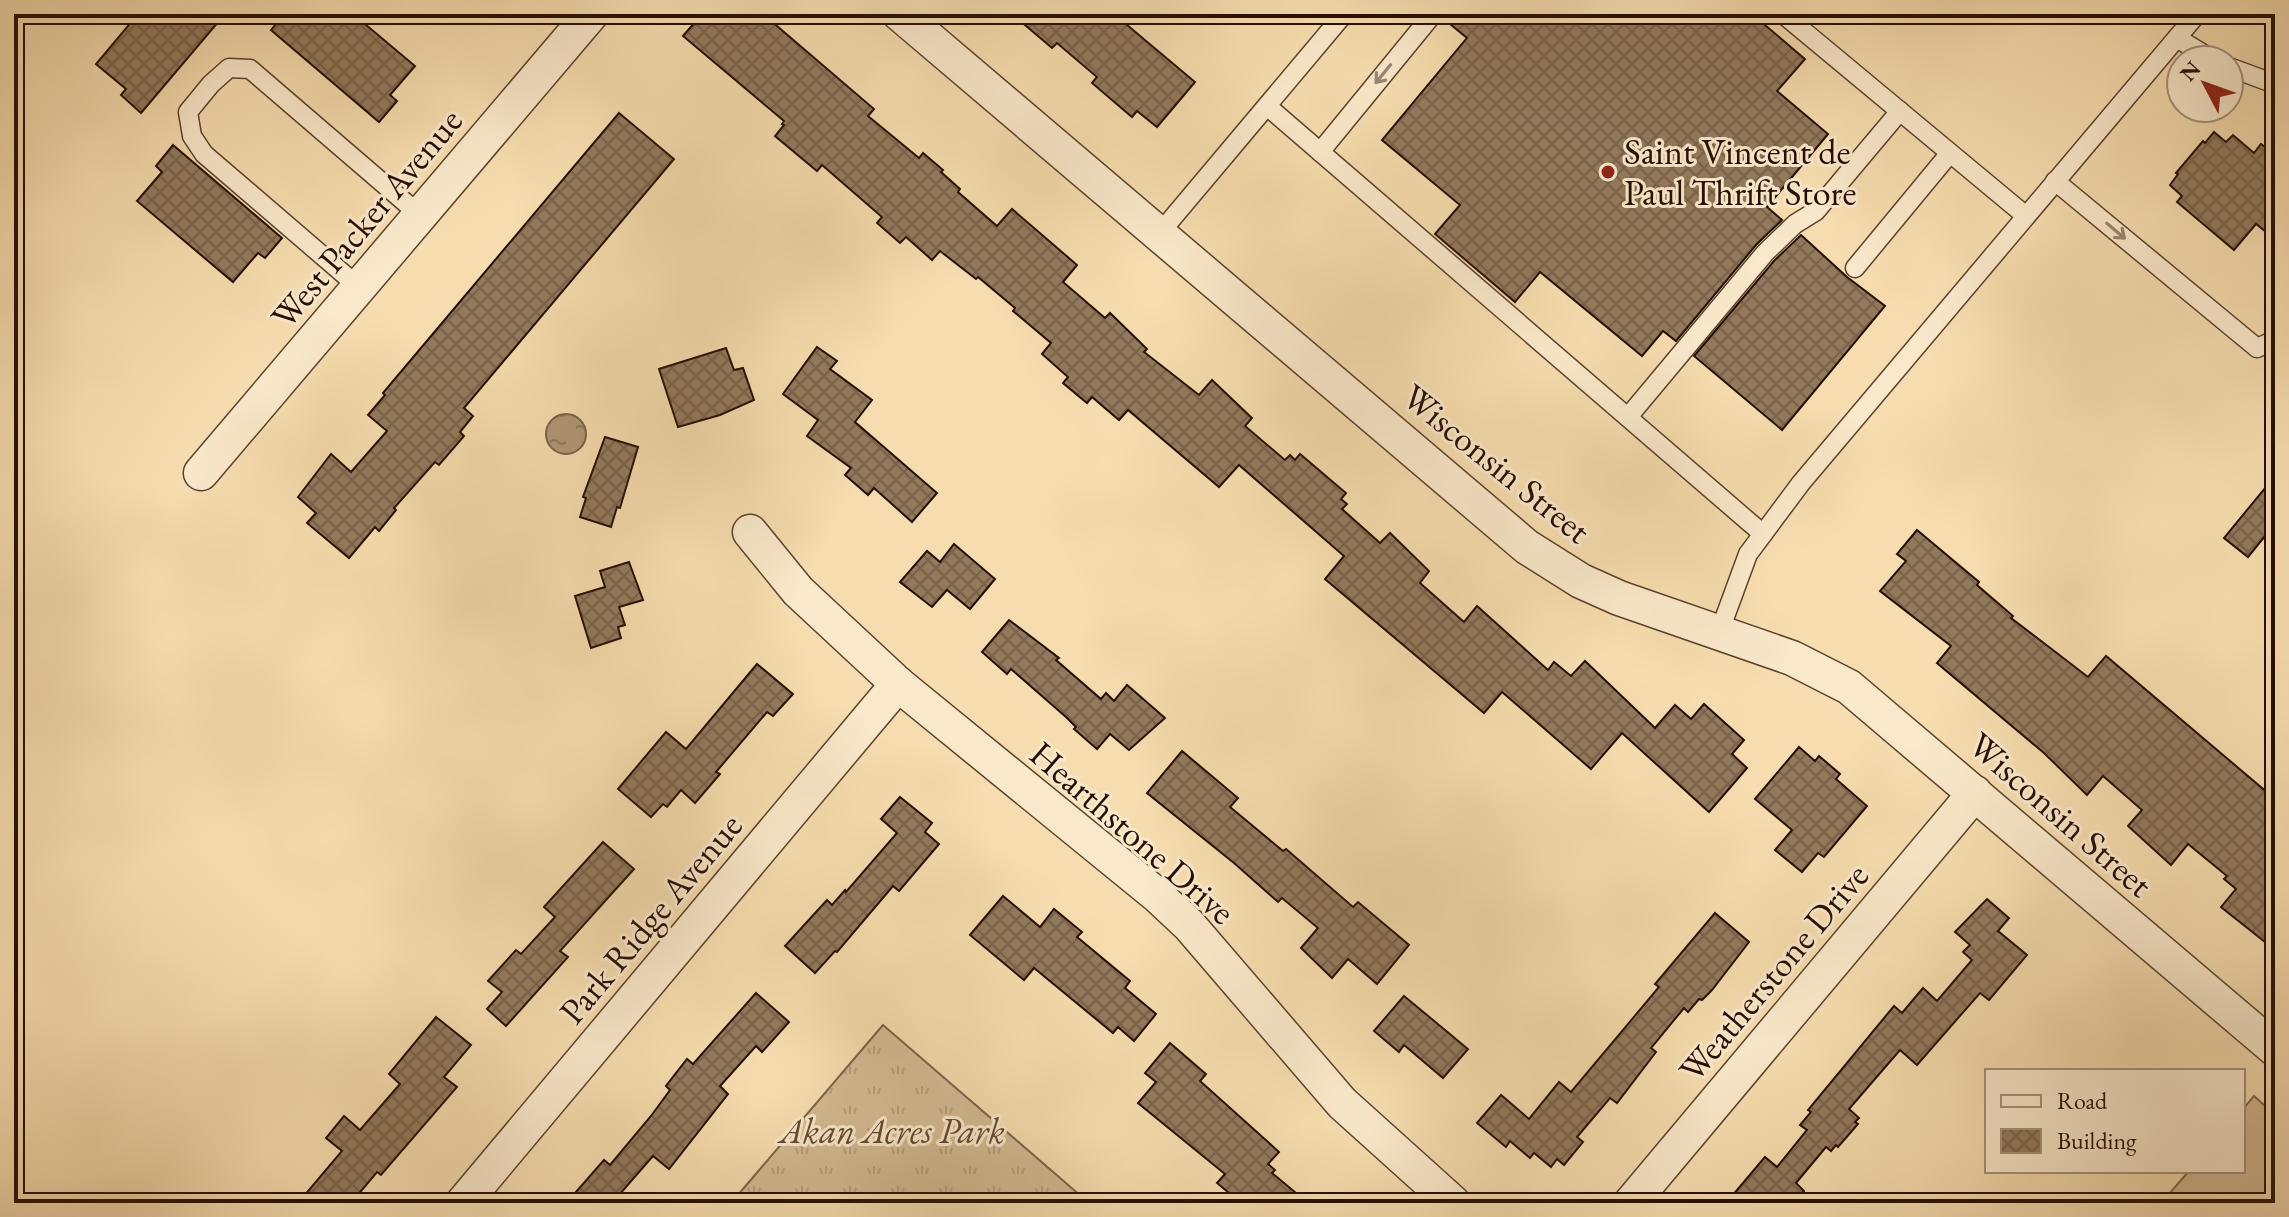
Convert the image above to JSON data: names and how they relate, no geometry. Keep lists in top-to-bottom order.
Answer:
{
  "streets": {
    "street": [
      "West Packer Avenue",
      "Wisconsin Street",
      "Hearthstone Drive",
      "Park Ridge Avenue",
      "Weatherstone Drive"
    ]
  },
  "crossings": [
    ["Wisconsin Street", "Weatherstone Drive"],
    ["Hearthstone Drive", "Park Ridge Avenue"]
  ],
  "parks": ["Akan Acres Park"],
  "places": ["Saint Vincent de Paul Thrift Store"],
  "legend": ["Road", "Building"],
  "north": "top left"
}
